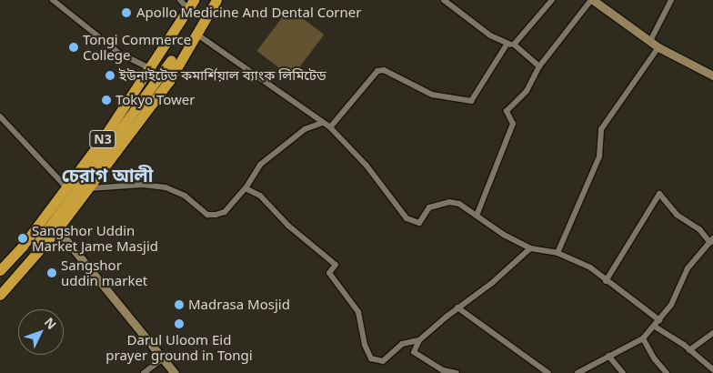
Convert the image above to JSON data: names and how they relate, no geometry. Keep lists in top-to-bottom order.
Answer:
{
  "streets": {
    "highway": ["N3"]
  },
  "districts": ["চেরাগ আলী"],
  "places": [
    "Apollo Medicine And Dental Corner",
    "Tongi Commerce College",
    "ইউনাইটেড কমার্শিয়াল ব্যাংক লিমিটেড",
    "Tokyo Tower",
    "Sangshor Uddin Market Jame Masjid",
    "Sangshor uddin market",
    "Madrasa Mosjid",
    "Darul Uloom Eid prayer ground in Tongi"
  ],
  "north": "top right"
}
